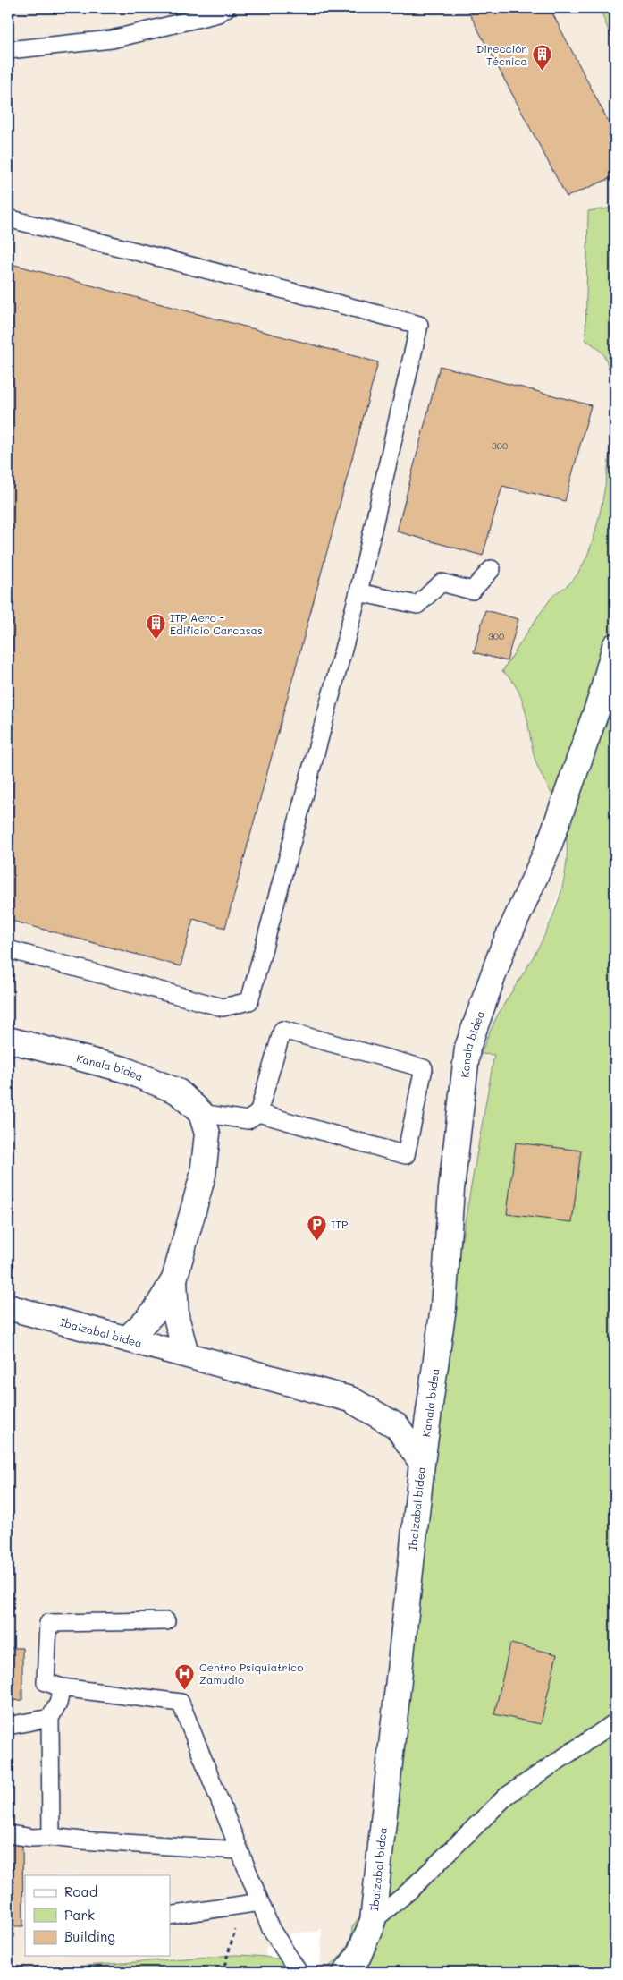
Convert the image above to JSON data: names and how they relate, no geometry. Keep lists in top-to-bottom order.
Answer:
{
  "streets": {
    "street": ["Kanala bidea", "Ibaizabal bidea"]
  },
  "crossings": [
    ["Kanala bidea", "Ibaizabal bidea"]
  ],
  "places": {
    "building": ["Dirección Técnica", "ITP Aero - Edificio Carcasas"],
    "parking": ["ITP"],
    "hospital": ["Centro Psiquiatrico Zamudio"]
  },
  "house_numbers": ["300", "300"],
  "legend": ["Road", "Park", "Building"]
}
